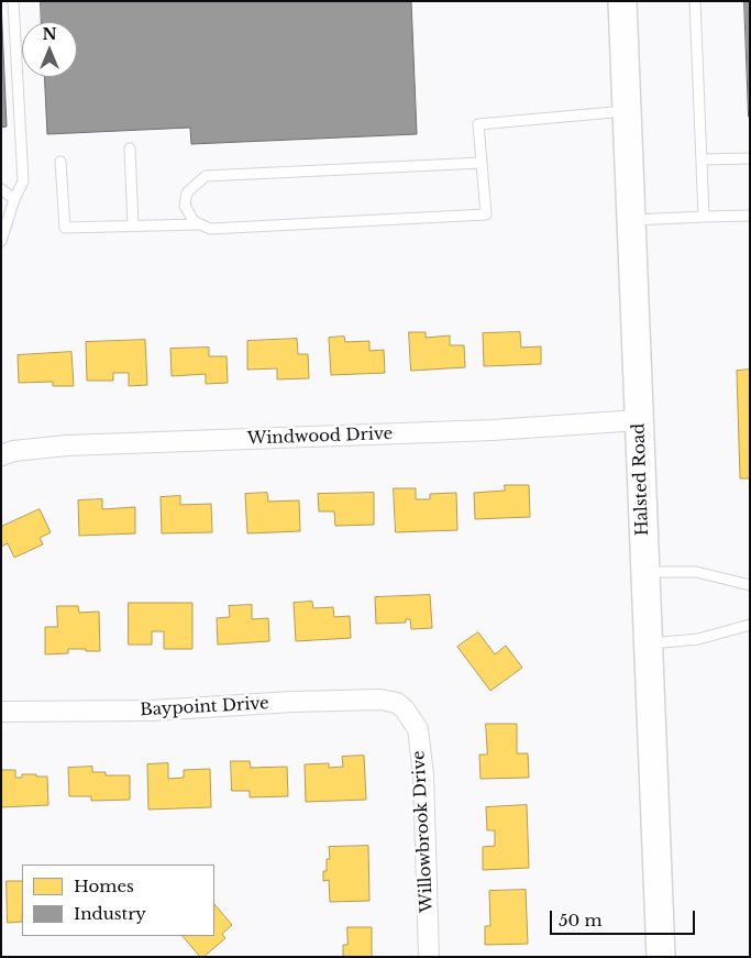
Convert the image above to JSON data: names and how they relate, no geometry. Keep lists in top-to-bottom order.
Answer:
{
  "streets": {
    "street": [
      "Windwood Drive",
      "Halsted Road",
      "Baypoint Drive",
      "Willowbrook Drive"
    ]
  },
  "crossings": [
    ["Windwood Drive", "Halsted Road"],
    ["Baypoint Drive", "Willowbrook Drive"]
  ],
  "legend": ["Homes", "Industry"],
  "scale_bar": "50 m",
  "north": "top"
}
